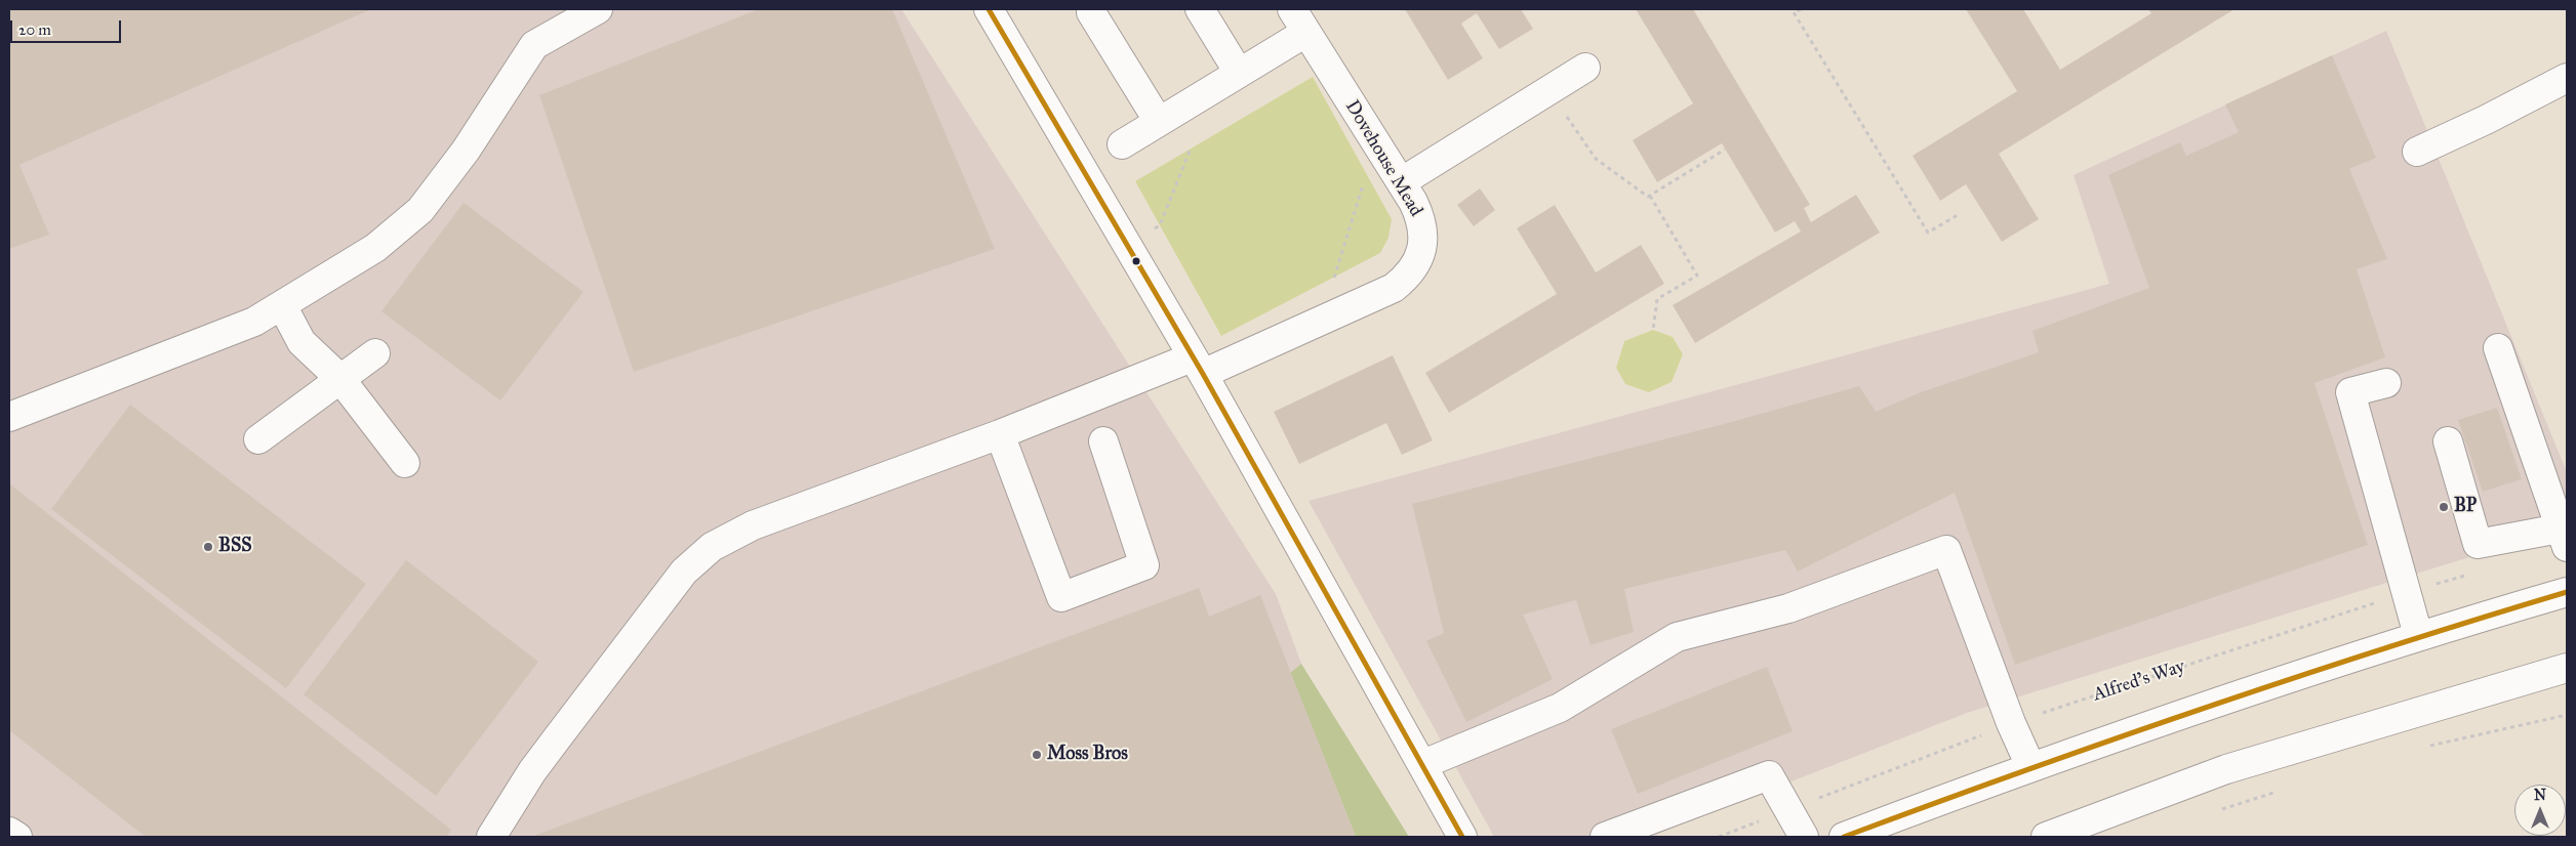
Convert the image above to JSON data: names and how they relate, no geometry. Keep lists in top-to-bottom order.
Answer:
{
  "streets": {
    "main road": ["Dovehouse Mead"],
    "path": ["Alfred's Way"]
  },
  "places": ["BP", "BSS", "Moss Bros"],
  "scale_bar": "20 m",
  "north": "top"
}
